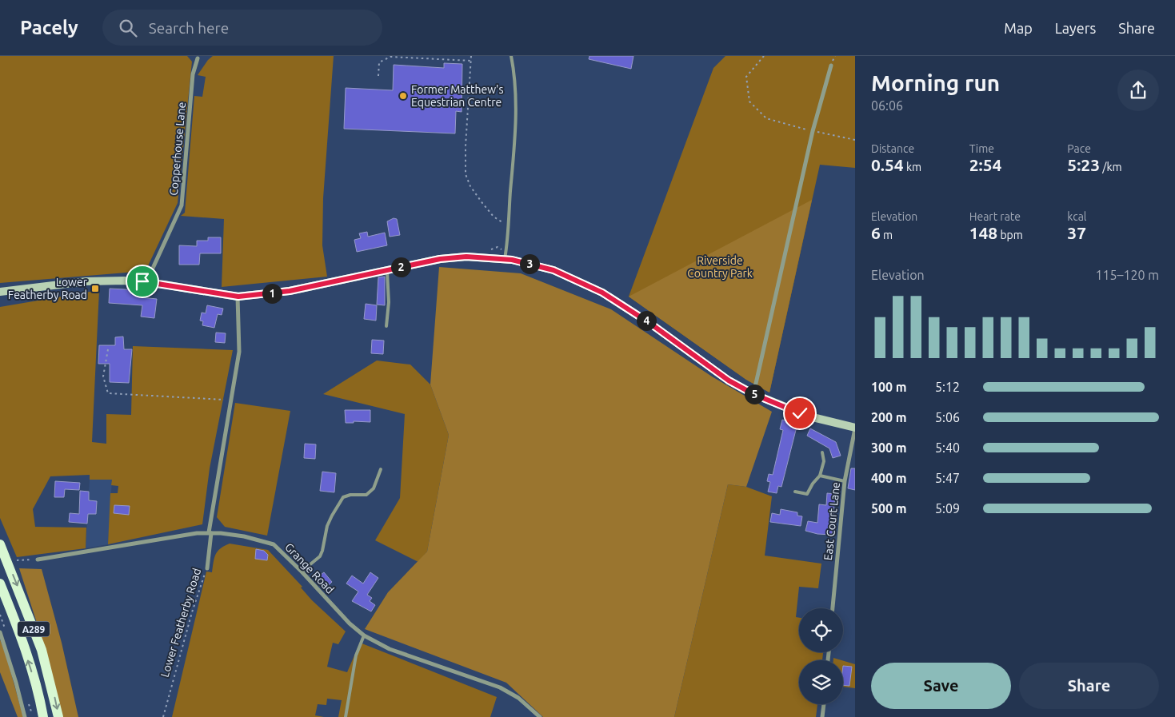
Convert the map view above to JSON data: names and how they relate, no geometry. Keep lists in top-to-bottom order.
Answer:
{
  "streets": {
    "main road": ["A289"],
    "street": [
      "Copperhouse Lane",
      "East Court Lane",
      "Grange Road",
      "Lower Featherby Road"
    ]
  },
  "crossings": [
    ["Grange Road", "Lower Featherby Road"]
  ],
  "parks": ["Riverside Country Park"],
  "places": {
    "other": ["Former Matthew's Equestrian Centre"],
    "transit": ["Lower Featherby Road"]
  },
  "page": {
    "header": "Pacely",
    "search": "Search here",
    "nav": ["Map", "Layers", "Share"],
    "heading": ["Morning run", "06:06"],
    "stats": [
      ["Distance", "0.54 km"],
      ["Time", "2:54"],
      ["Pace", "5:23 /km"],
      ["Elevation", "6 m"],
      ["Heart rate", "148 bpm"],
      ["kcal", "37"]
    ],
    "pins": [
      "3",
      "2",
      "1",
      "4",
      "5"
    ],
    "chart": ["Elevation", "115–120 m"],
    "list": [
      {
        "name": "100 m",
        "note": "5:12"
      },
      {
        "name": "200 m",
        "note": "5:06"
      },
      {
        "name": "300 m",
        "note": "5:40"
      },
      {
        "name": "400 m",
        "note": "5:47"
      },
      {
        "name": "500 m",
        "note": "5:09"
      }
    ],
    "buttons": ["Save", "Share"]
  }
}
